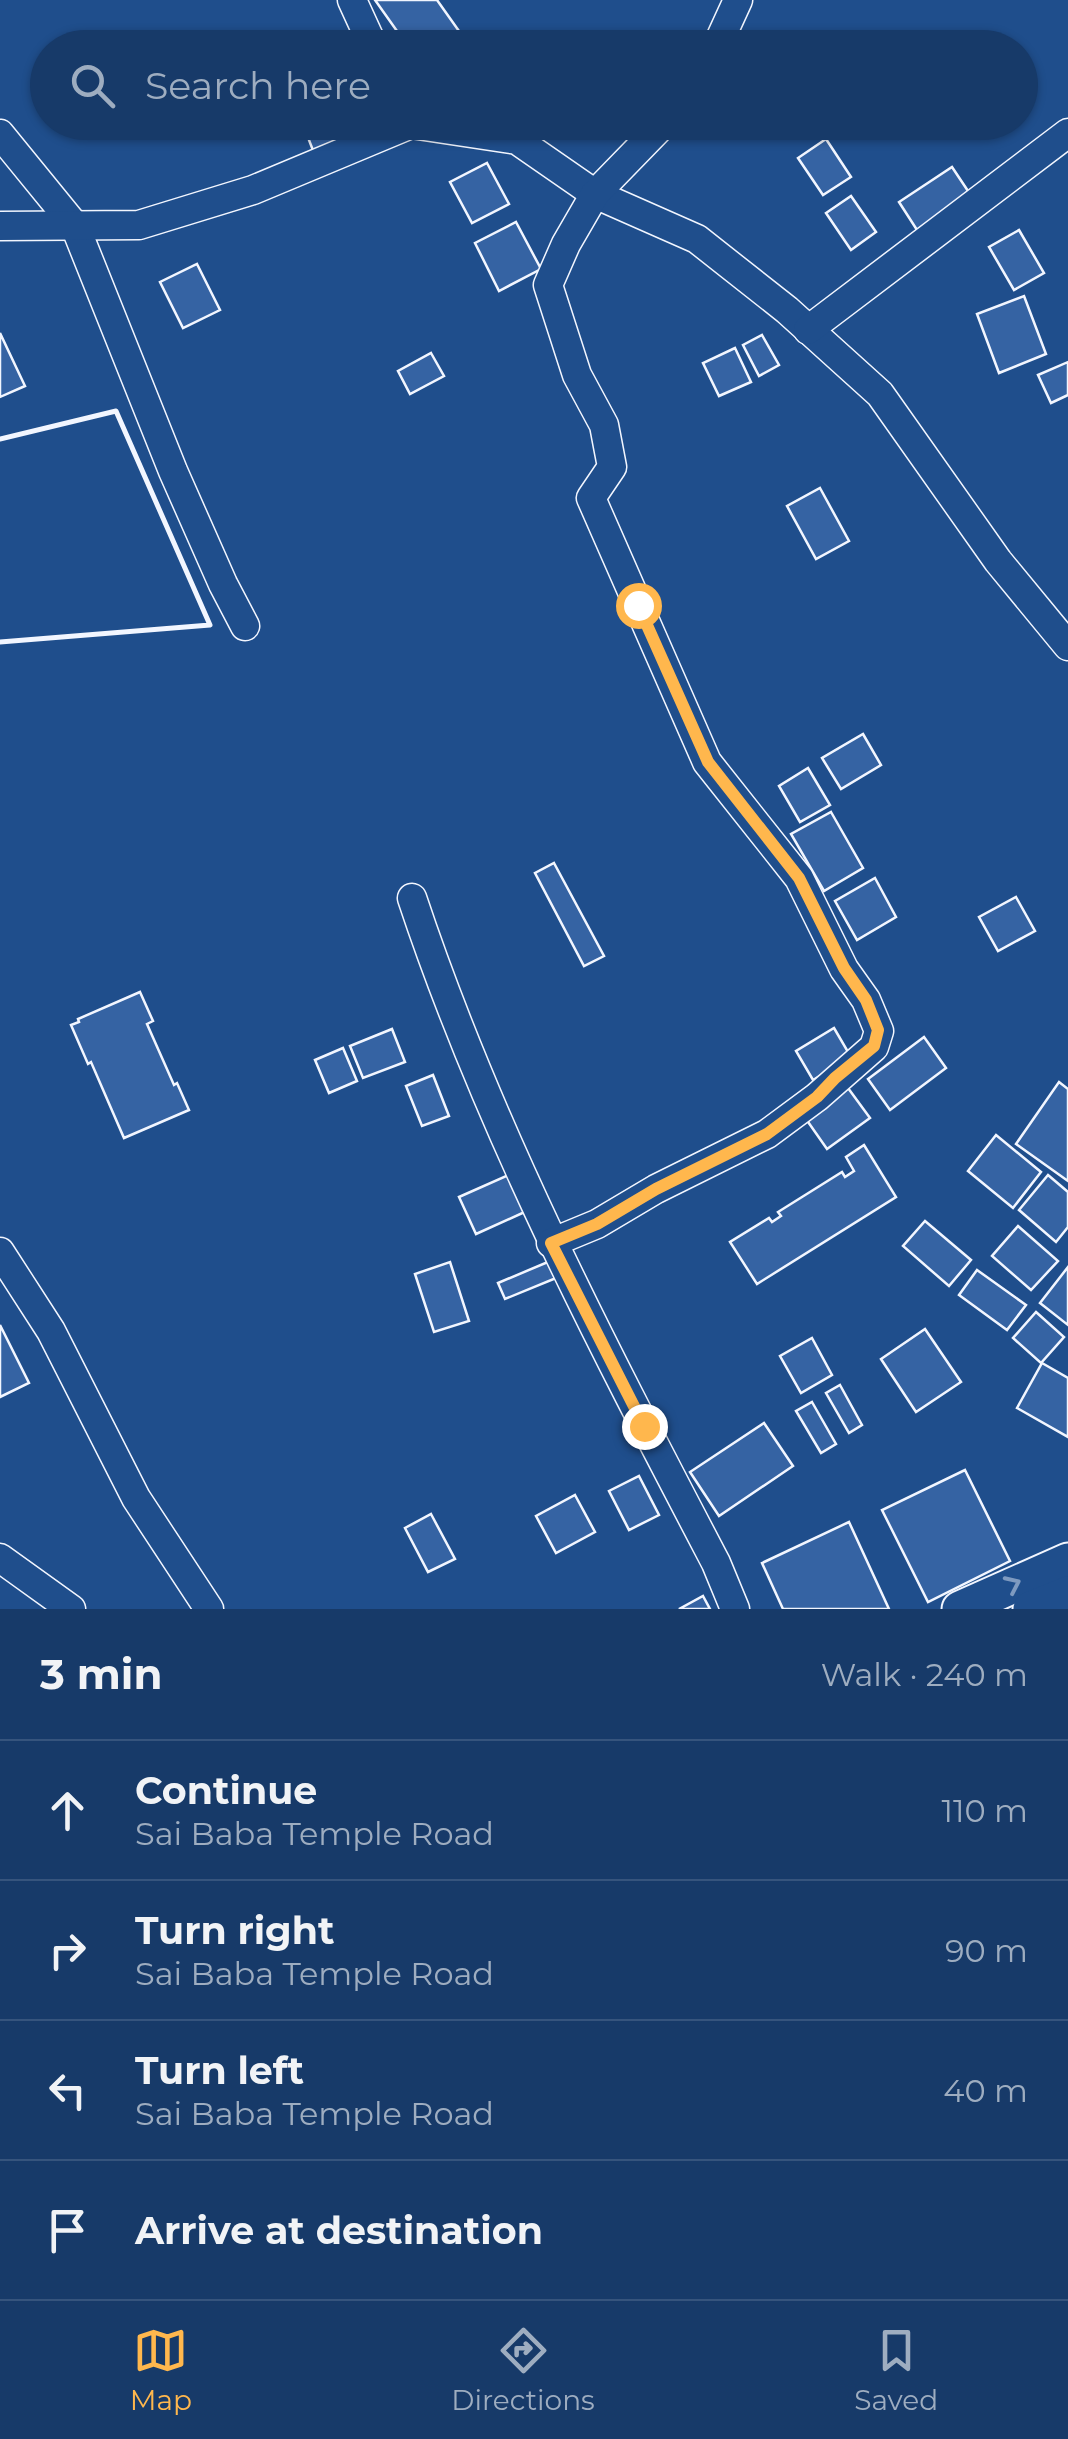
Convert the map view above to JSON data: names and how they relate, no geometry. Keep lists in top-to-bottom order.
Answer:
{
  "page": {
    "search": "Search here",
    "heading": ["3 min", "Walk · 240 m"],
    "list": [
      ["Continue", "Sai Baba Temple Road", "110 m"],
      ["Turn right", "Sai Baba Temple Road", "90 m"],
      ["Turn left", "Sai Baba Temple Road", "40 m"],
      "Arrive at destination"
    ],
    "nav": ["Map", "Directions", "Saved"]
  }
}
